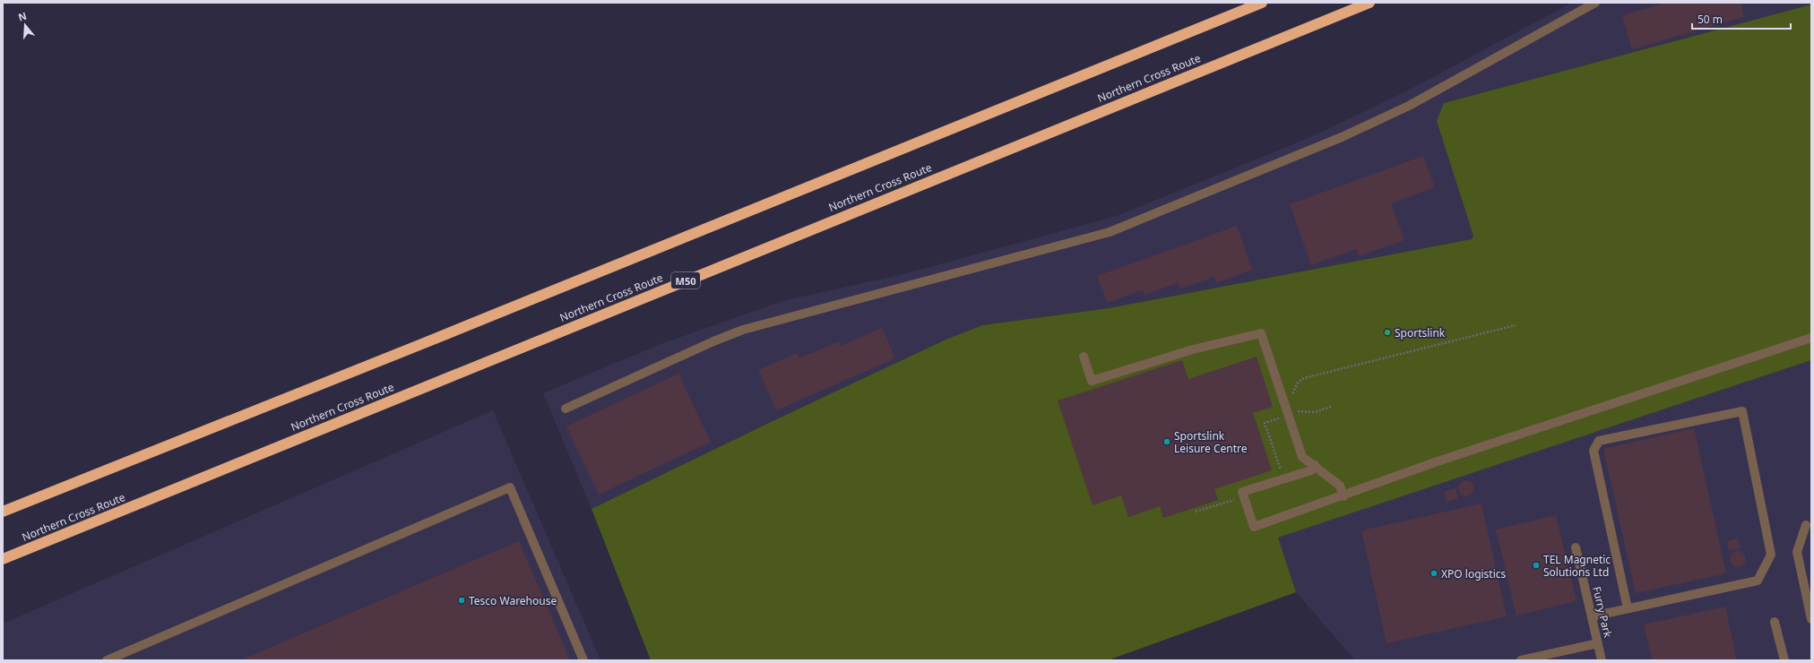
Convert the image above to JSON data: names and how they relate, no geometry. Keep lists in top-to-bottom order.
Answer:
{
  "streets": {
    "highway": ["Northern Cross Route", "M50"],
    "lane": ["Furry Park"]
  },
  "places": [
    "Sportslink",
    "Sportslink Leisure Centre",
    "TEL Magnetic Solutions Ltd",
    "XPO logistics",
    "Tesco Warehouse"
  ],
  "scale_bar": "50 m",
  "north": "top"
}
